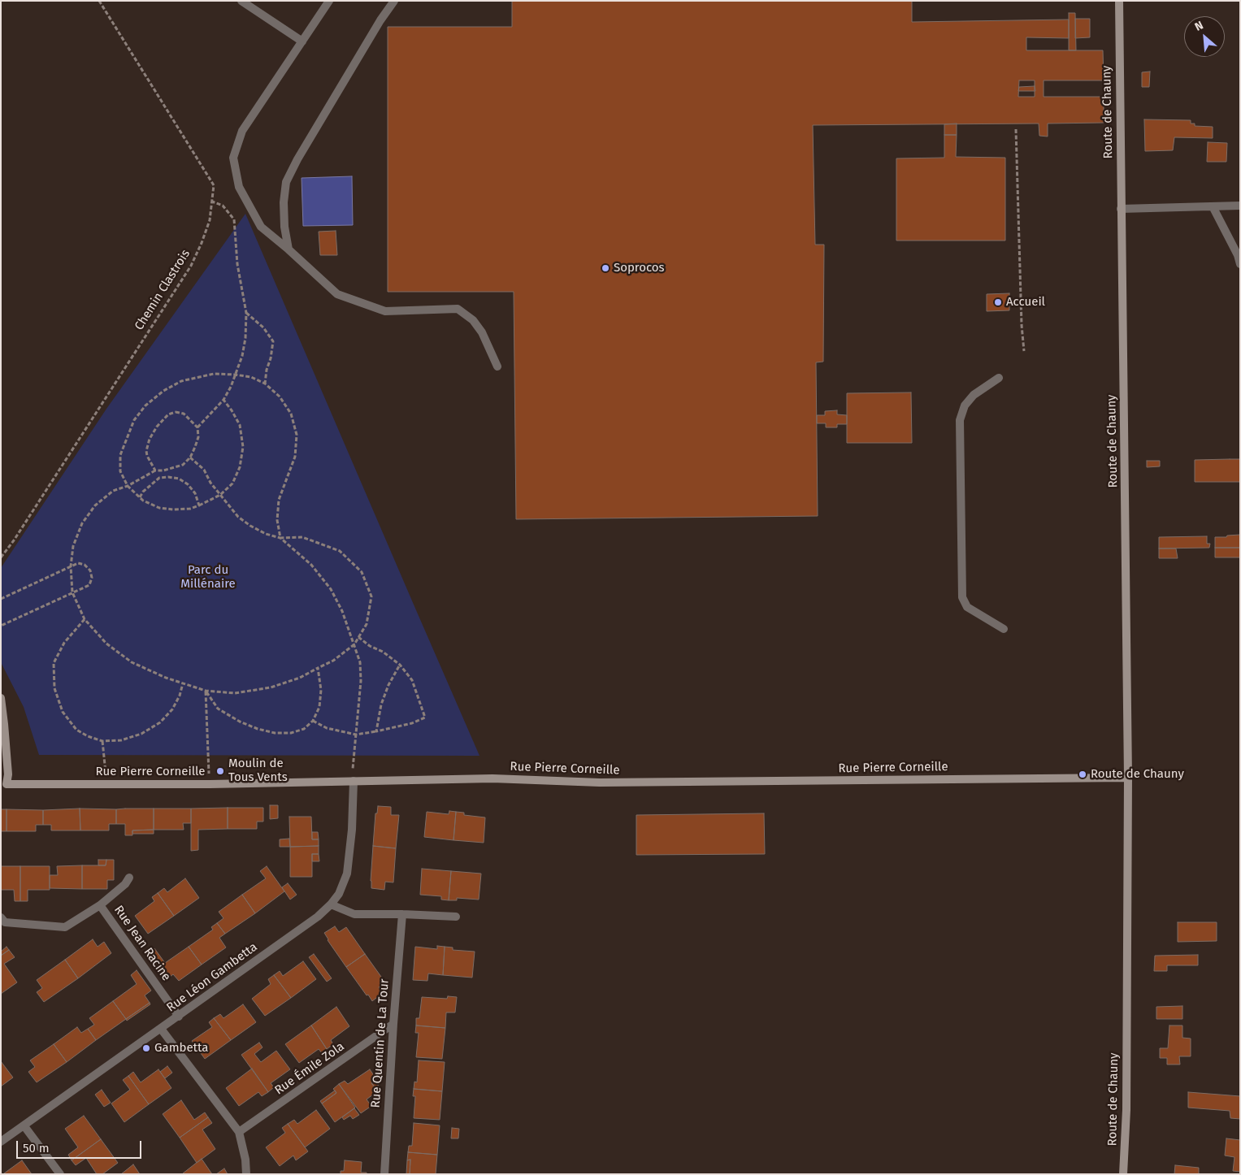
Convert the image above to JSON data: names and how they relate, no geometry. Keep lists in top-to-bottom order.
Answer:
{
  "streets": {
    "street": [
      "Route de Chauny",
      "Rue Pierre Corneille",
      "Rue Jean Racine",
      "Rue Léon Gambetta",
      "Rue Quentin de La Tour",
      "Rue Émile Zola"
    ],
    "path": ["Chemin Clastrois"]
  },
  "crossings": [
    ["Route de Chauny", "Rue Pierre Corneille"],
    ["Rue Pierre Corneille", "Rue Léon Gambetta"],
    ["Rue Jean Racine", "Rue Léon Gambetta"],
    ["Rue Quentin de La Tour", "Rue Émile Zola"]
  ],
  "parks": ["Parc du Millénaire"],
  "places": [
    "Soprocos",
    "Accueil",
    "Moulin de Tous Vents",
    "Route de Chauny",
    "Gambetta"
  ],
  "scale_bar": "50 m",
  "north": "top left"
}
